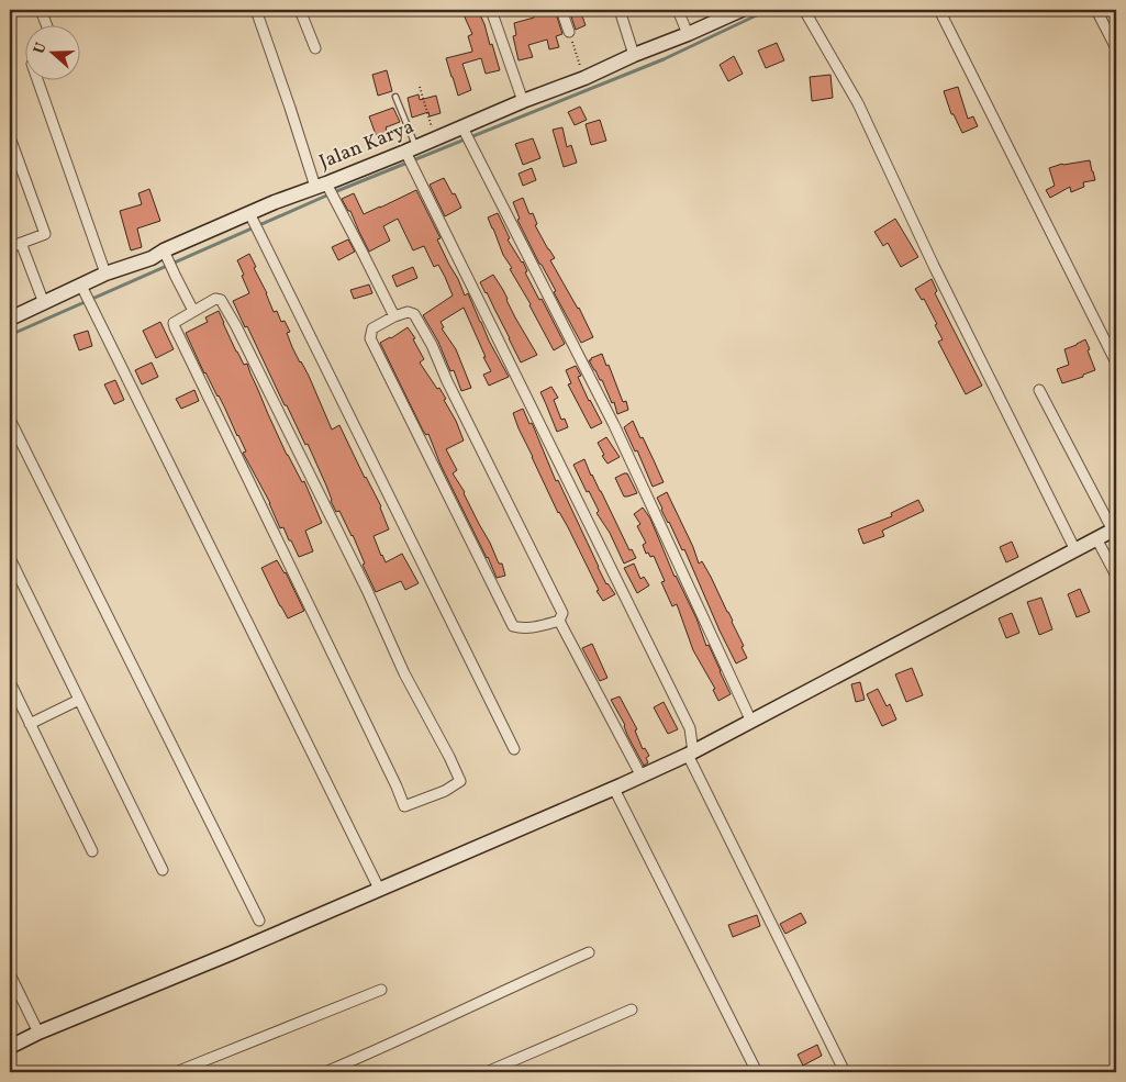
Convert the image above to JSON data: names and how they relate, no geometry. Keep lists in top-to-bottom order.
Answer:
{
  "streets": {
    "street": ["Jalan Karya"]
  },
  "north": "left"
}
